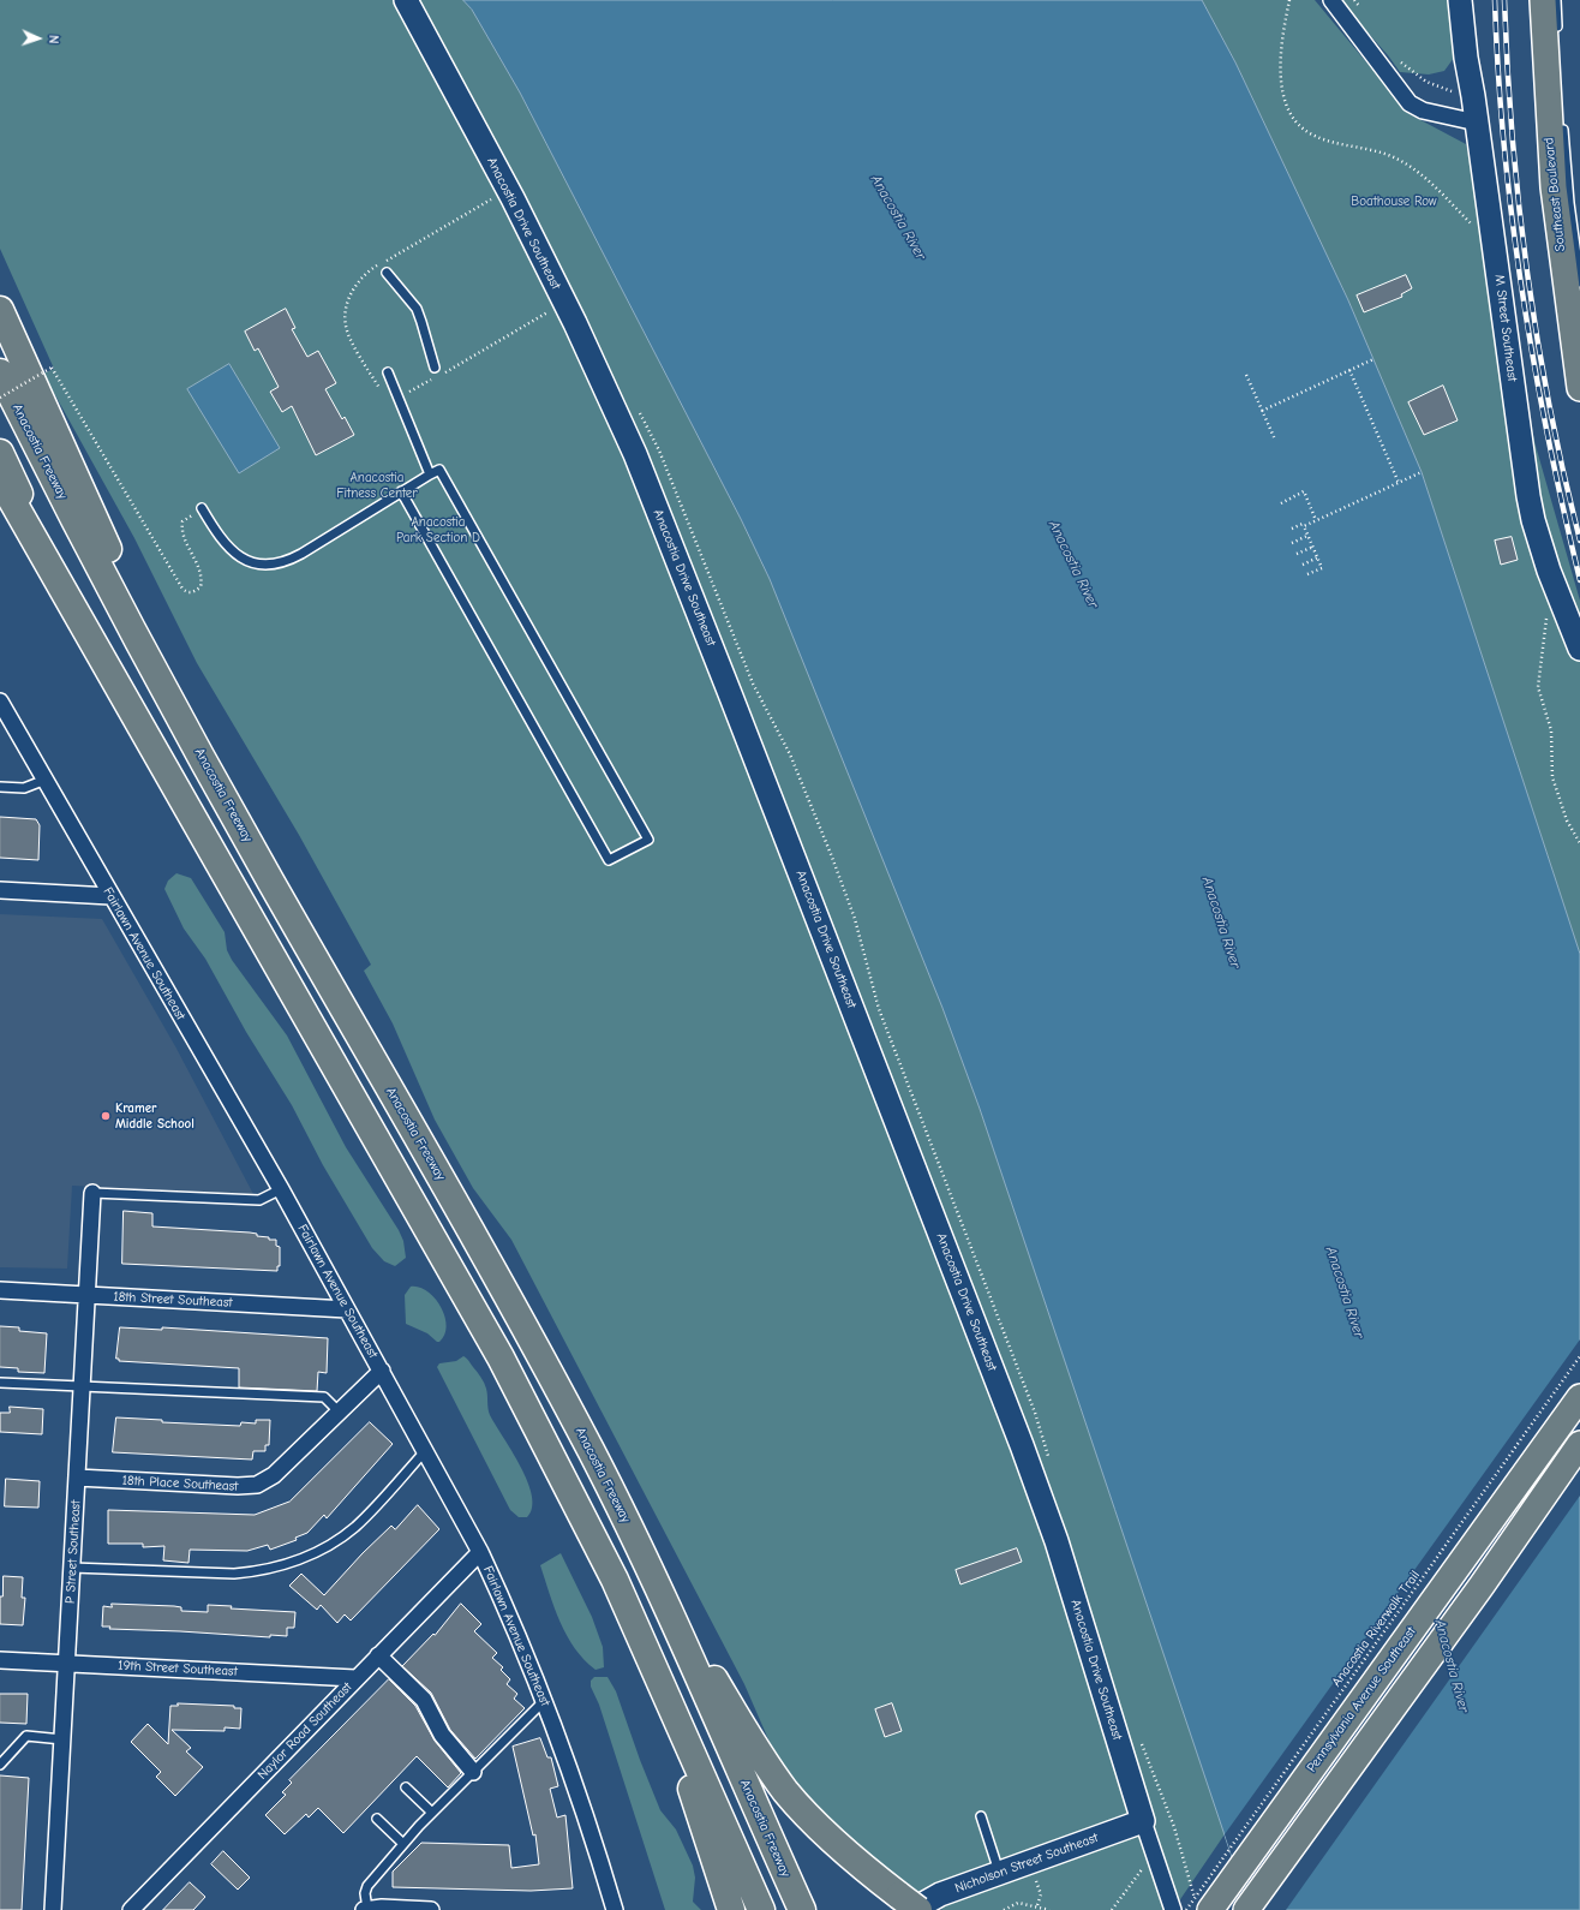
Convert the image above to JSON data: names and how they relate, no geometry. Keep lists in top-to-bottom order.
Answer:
{
  "streets": {
    "highway": ["Anacostia Freeway"],
    "main road": ["Southeast Boulevard", "Pennsylvania Avenue Southeast"],
    "street": [
      "Anacostia Drive Southeast",
      "M Street Southeast",
      "Fairlawn Avenue Southeast",
      "18th Street Southeast",
      "18th Place Southeast",
      "P Street Southeast",
      "19th Street Southeast",
      "Naylor Road Southeast",
      "Nicholson Street Southeast"
    ],
    "path": ["Anacostia Riverwalk Trail"]
  },
  "crossings": [
    ["Anacostia Drive Southeast", "Nicholson Street Southeast"],
    ["Fairlawn Avenue Southeast", "18th Street Southeast"],
    ["Fairlawn Avenue Southeast", "18th Place Southeast"],
    ["Fairlawn Avenue Southeast", "Naylor Road Southeast"],
    ["18th Street Southeast", "P Street Southeast"],
    ["18th Place Southeast", "P Street Southeast"],
    ["P Street Southeast", "19th Street Southeast"],
    ["19th Street Southeast", "Naylor Road Southeast"]
  ],
  "water": ["Anacostia River"],
  "parks": ["Boathouse Row", "Anacostia Fitness Center", "Anacostia Park Section D"],
  "places": ["Kramer Middle School"],
  "north": "right"
}
